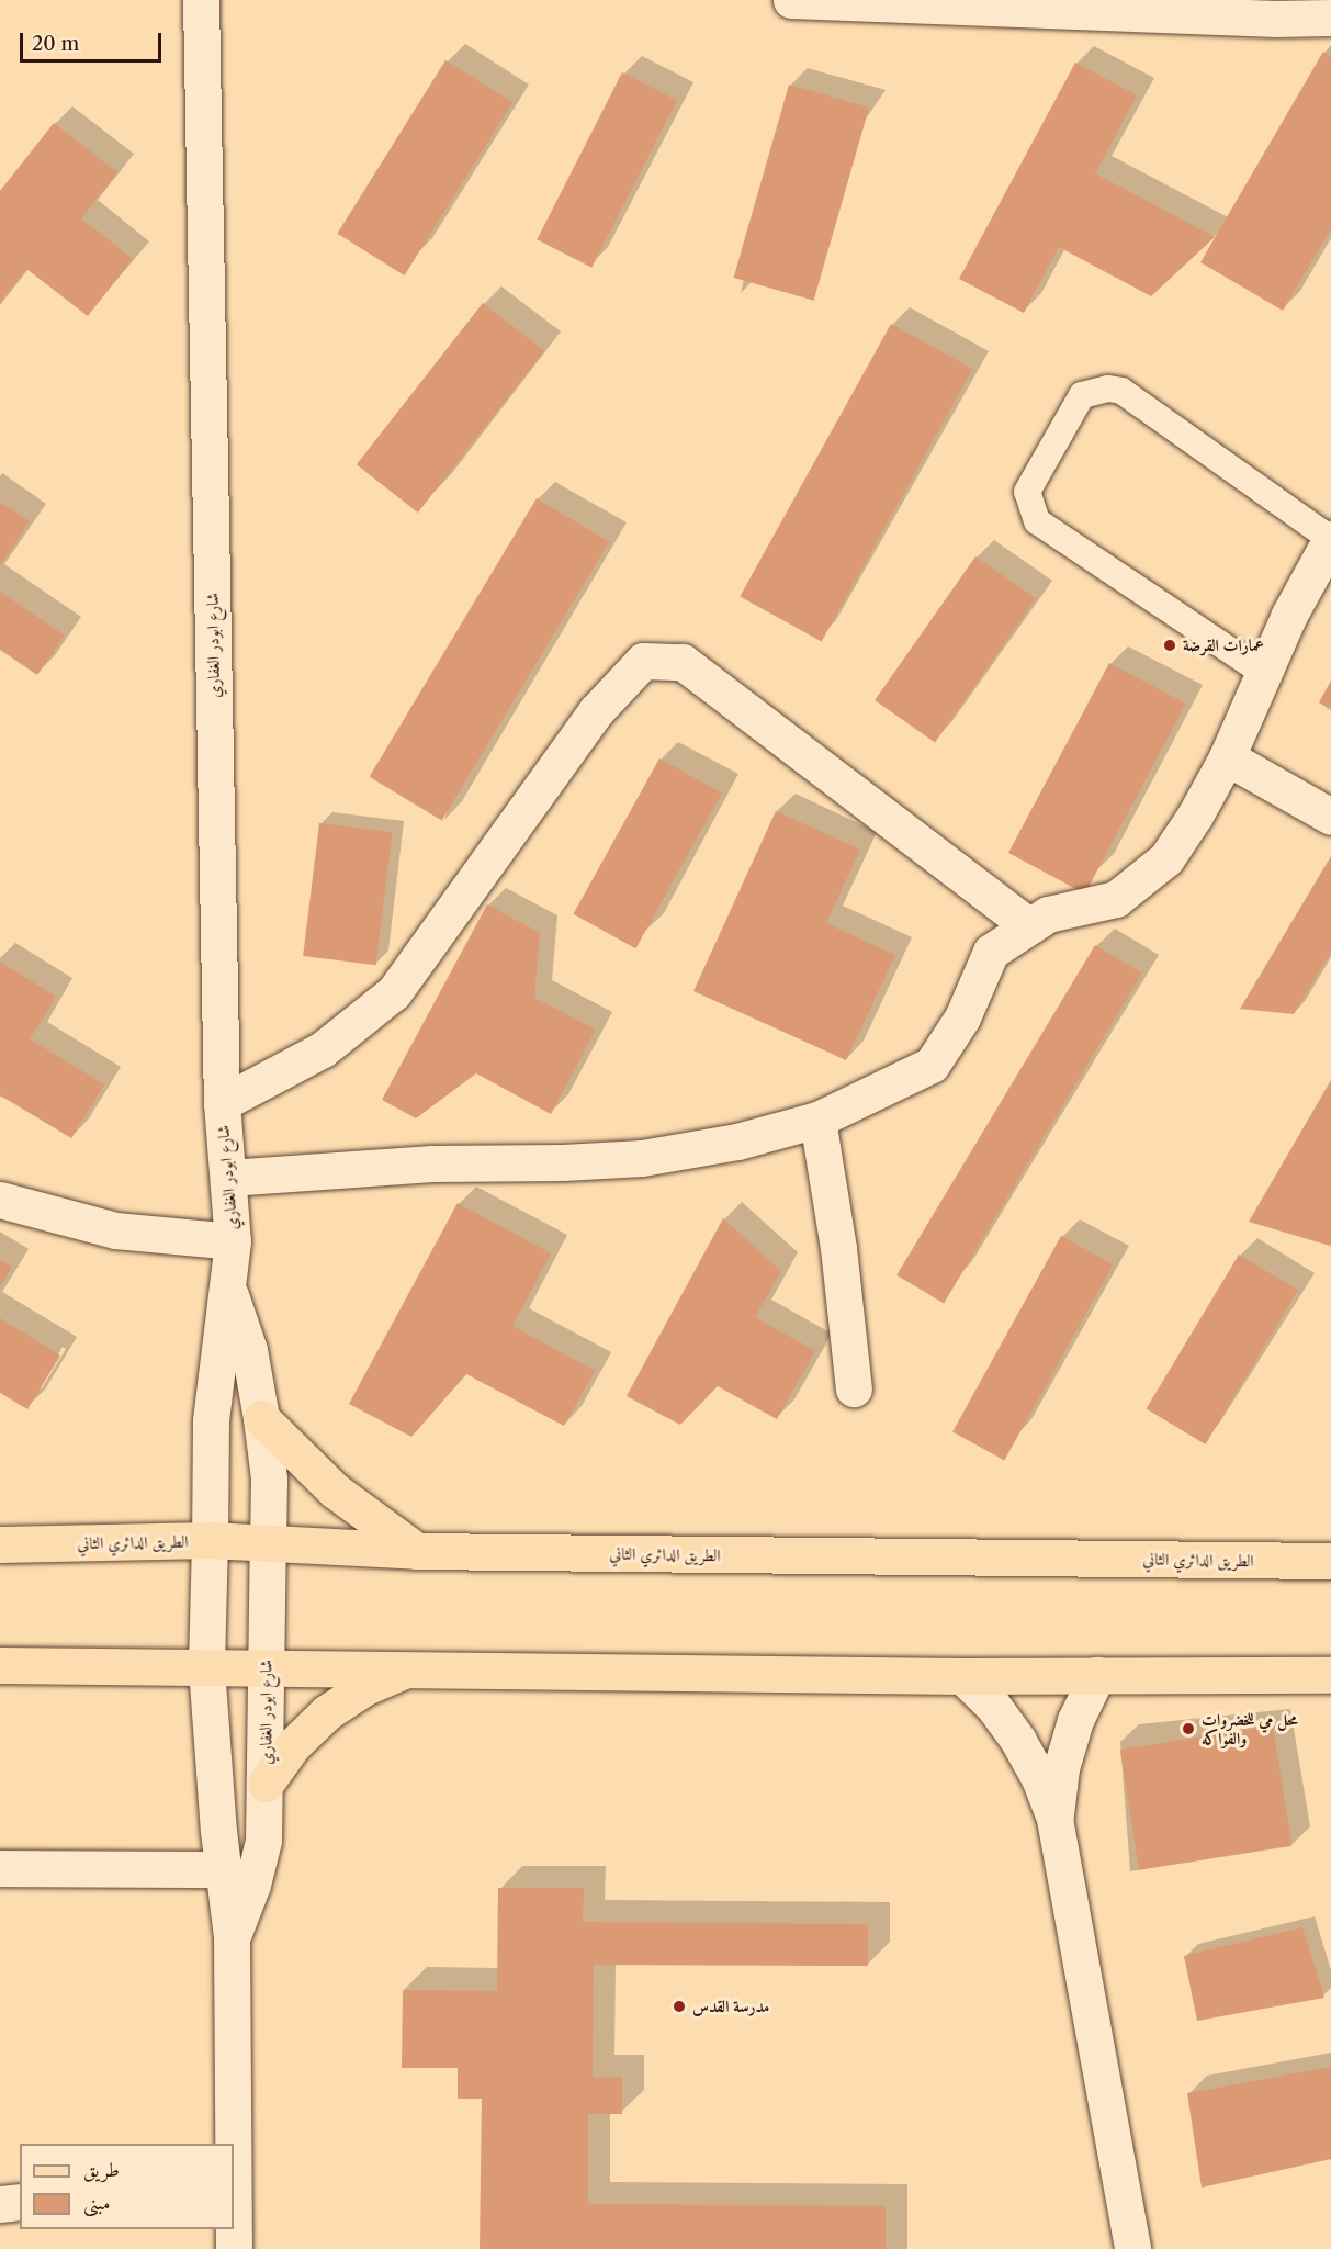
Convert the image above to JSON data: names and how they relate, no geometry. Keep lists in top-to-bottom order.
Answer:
{
  "streets": {
    "main road": ["الطريق الدائري الثاني"],
    "street": ["شارع ابودر الغفاري"]
  },
  "crossings": [
    ["شارع ابودر الغفاري", "الطريق الدائري الثاني"]
  ],
  "places": ["عمارات القرضة", "محل مي للخضروات والفواكه", "مدرسة القدس"],
  "legend": ["طريق", "مبنى"],
  "scale_bar": "20 m"
}
